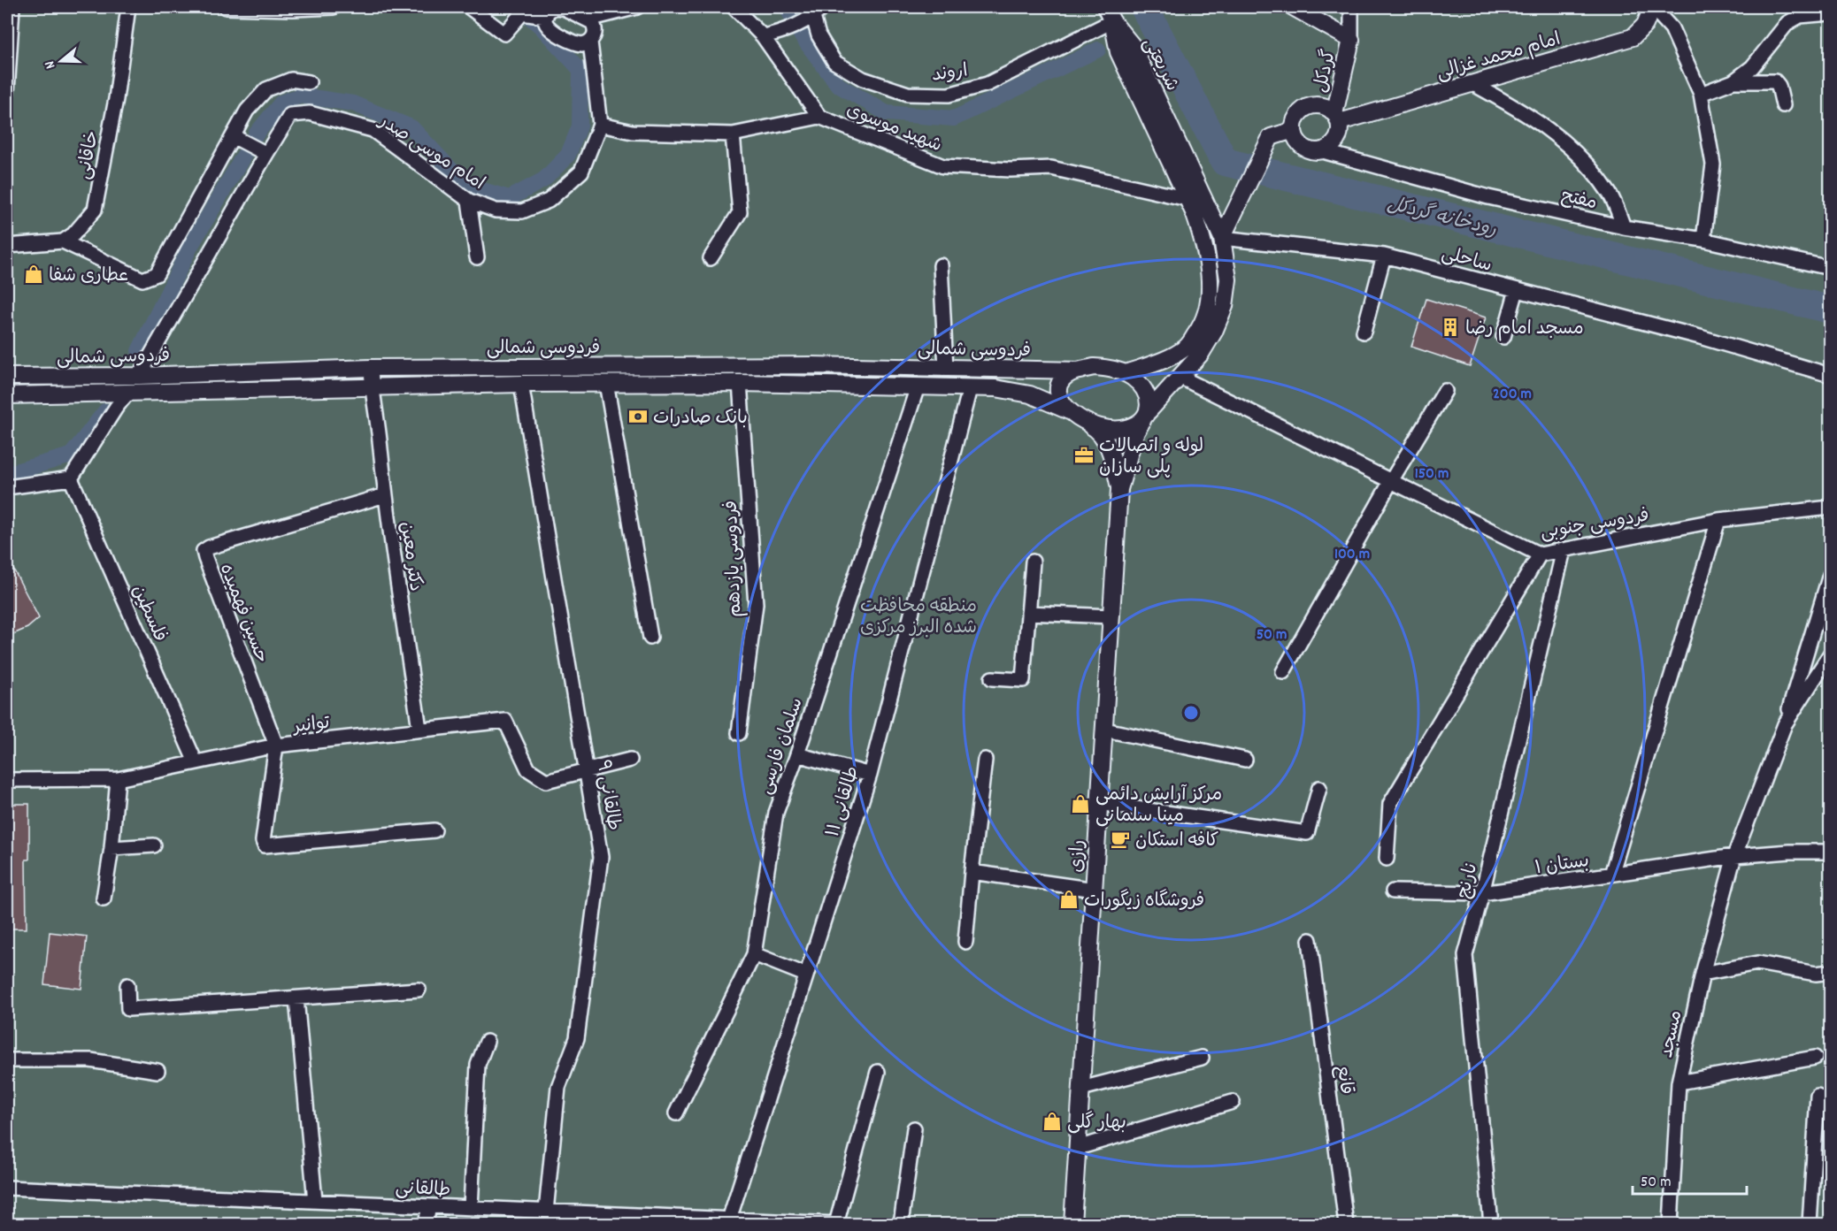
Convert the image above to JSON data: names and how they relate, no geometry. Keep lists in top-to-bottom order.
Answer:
{
  "streets": {
    "street": [
      "امام محمد غزالی",
      "شریعتی",
      "گردکل",
      "اروند",
      "شهید موسوی",
      "امام موسی صدر",
      "خاقانی",
      "مفتح",
      "ساحلی",
      "فردوسی شمالی",
      "فردوسی جنوبی",
      "دکتر معین",
      "فردوسی یازدهم",
      "فلسطین",
      "حسین فهمیده",
      "توانیر",
      "سلمان فارسی",
      "طالقانی ۹",
      "طالقانی ۱۱",
      "رازی",
      "بستان ۱",
      "نارنج",
      "مسجد",
      "قانع",
      "طالقانی"
    ]
  },
  "crossings": [
    ["امام محمد غزالی", "گردکل"],
    ["امام محمد غزالی", "مفتح"],
    ["شریعتی", "اروند"],
    ["شریعتی", "شهید موسوی"],
    ["شریعتی", "ساحلی"],
    ["شریعتی", "فردوسی شمالی"],
    ["شریعتی", "فردوسی جنوبی"],
    ["گردکل", "مفتح"],
    ["امام موسی صدر", "فردوسی شمالی"],
    ["فردوسی شمالی", "دکتر معین"],
    ["فردوسی شمالی", "فردوسی یازدهم"],
    ["فردوسی شمالی", "سلمان فارسی"],
    ["فردوسی شمالی", "طالقانی ۹"],
    ["فردوسی شمالی", "طالقانی ۱۱"],
    ["فردوسی جنوبی", "نارنج"],
    ["دکتر معین", "حسین فهمیده"],
    ["دکتر معین", "توانیر"],
    ["فلسطین", "توانیر"],
    ["حسین فهمیده", "توانیر"],
    ["توانیر", "طالقانی ۹"],
    ["طالقانی ۹", "طالقانی"],
    ["طالقانی ۱۱", "طالقانی"],
    ["بستان ۱", "نارنج"],
    ["بستان ۱", "مسجد"]
  ],
  "water": ["رودخانه گردکل"],
  "parks": ["منطقه محافظت شده البرز مرکزی"],
  "places": {
    "shop": [
      "عطاری شفا",
      "مرکز آرایش دائمی مینا سلمانی",
      "فروشگاه زیگورات",
      "بهار گلی"
    ],
    "building": ["مسجد امام رضا"],
    "bank": ["بانک صادرات"],
    "office": ["لوله و اتصالات پلی سازان"],
    "cafe": ["کافه استکان"]
  },
  "scale_bar": "50 m",
  "north": "left",
  "rings": [
    "200 m",
    "150 m",
    "100 m",
    "50 m"
  ]
}
